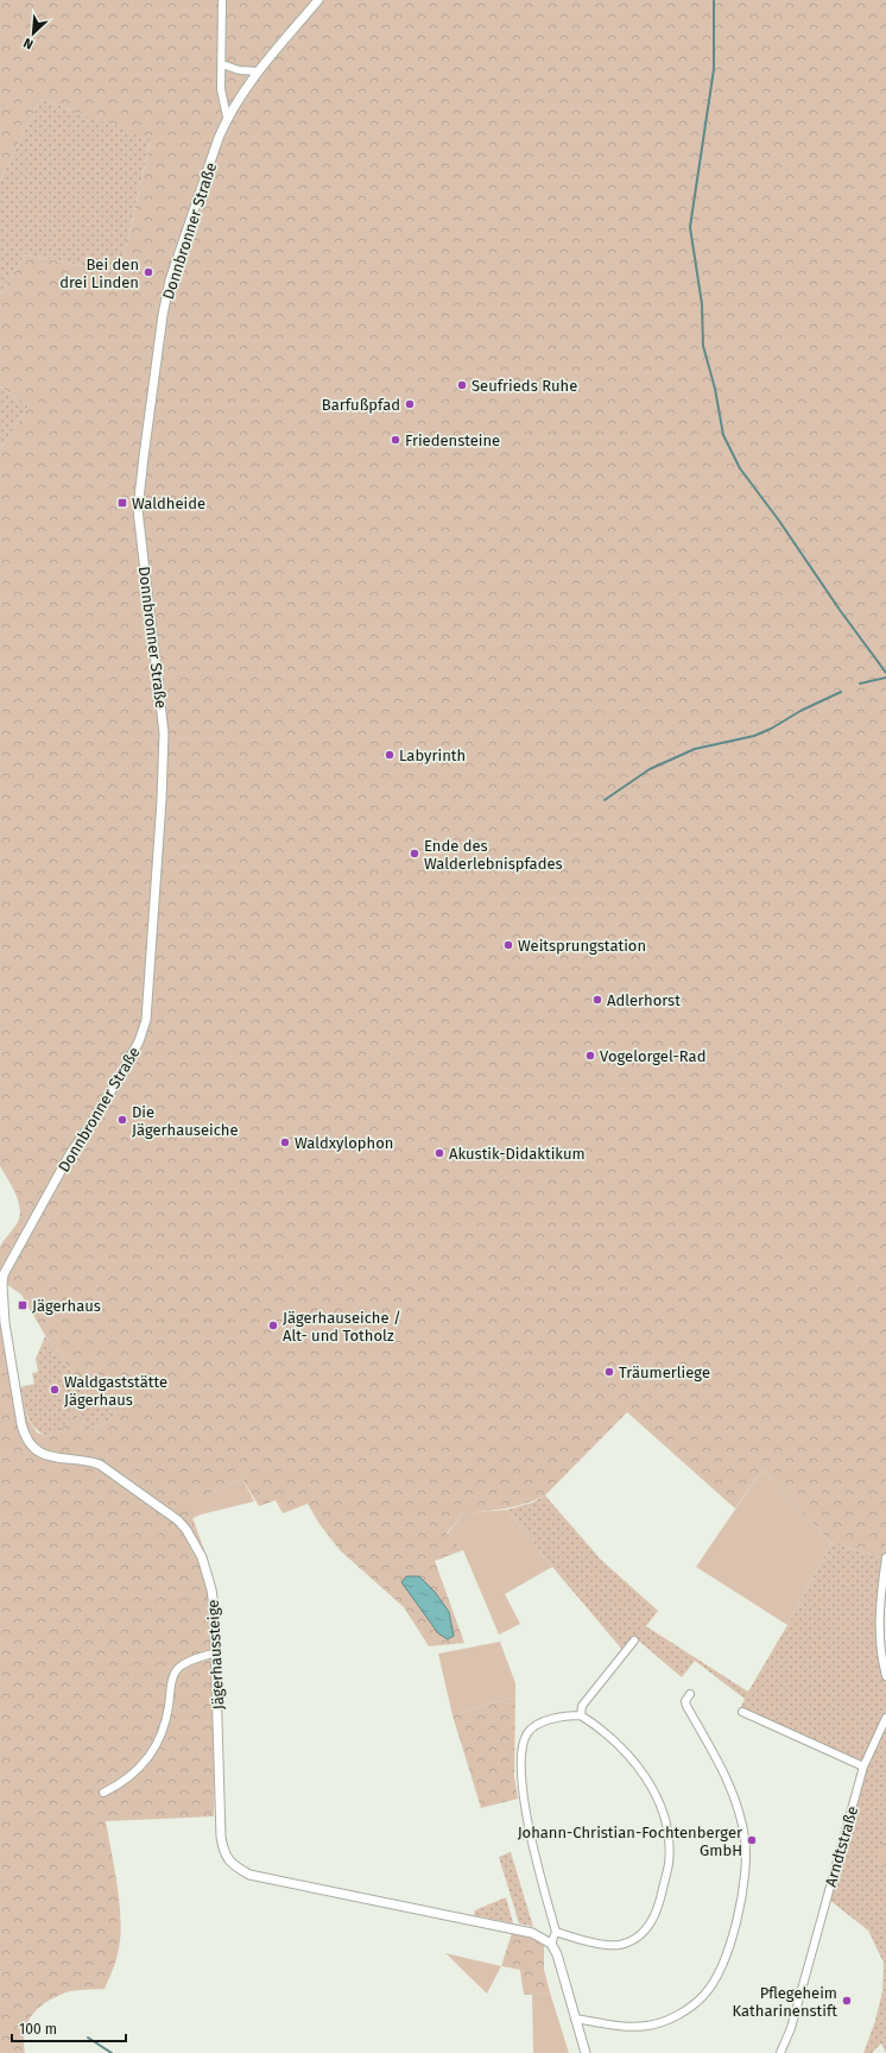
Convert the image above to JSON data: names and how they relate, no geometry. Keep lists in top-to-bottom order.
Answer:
{
  "streets": {
    "street": ["Donnbronner Straße", "Jägerhaussteige", "Arndtstraße"]
  },
  "crossings": [
    ["Donnbronner Straße", "Jägerhaussteige"]
  ],
  "places": {
    "other": [
      "Bei den drei Linden",
      "Seufrieds Ruhe",
      "Barfußpfad",
      "Friedensteine",
      "Labyrinth",
      "Ende des Walderlebnispfades",
      "Weitsprungstation",
      "Adlerhorst",
      "Vogelorgel-Rad",
      "Die Jägerhauseiche",
      "Waldxylophon",
      "Akustik-Didaktikum",
      "Jägerhauseiche / Alt- und Totholz",
      "Träumerliege",
      "Waldgaststätte Jägerhaus",
      "Johann-Christian-Fochtenberger GmbH",
      "Pflegeheim Katharinenstift"
    ],
    "transit": ["Waldheide", "Jägerhaus"]
  },
  "scale_bar": "100 m",
  "north": "bottom left"
}
